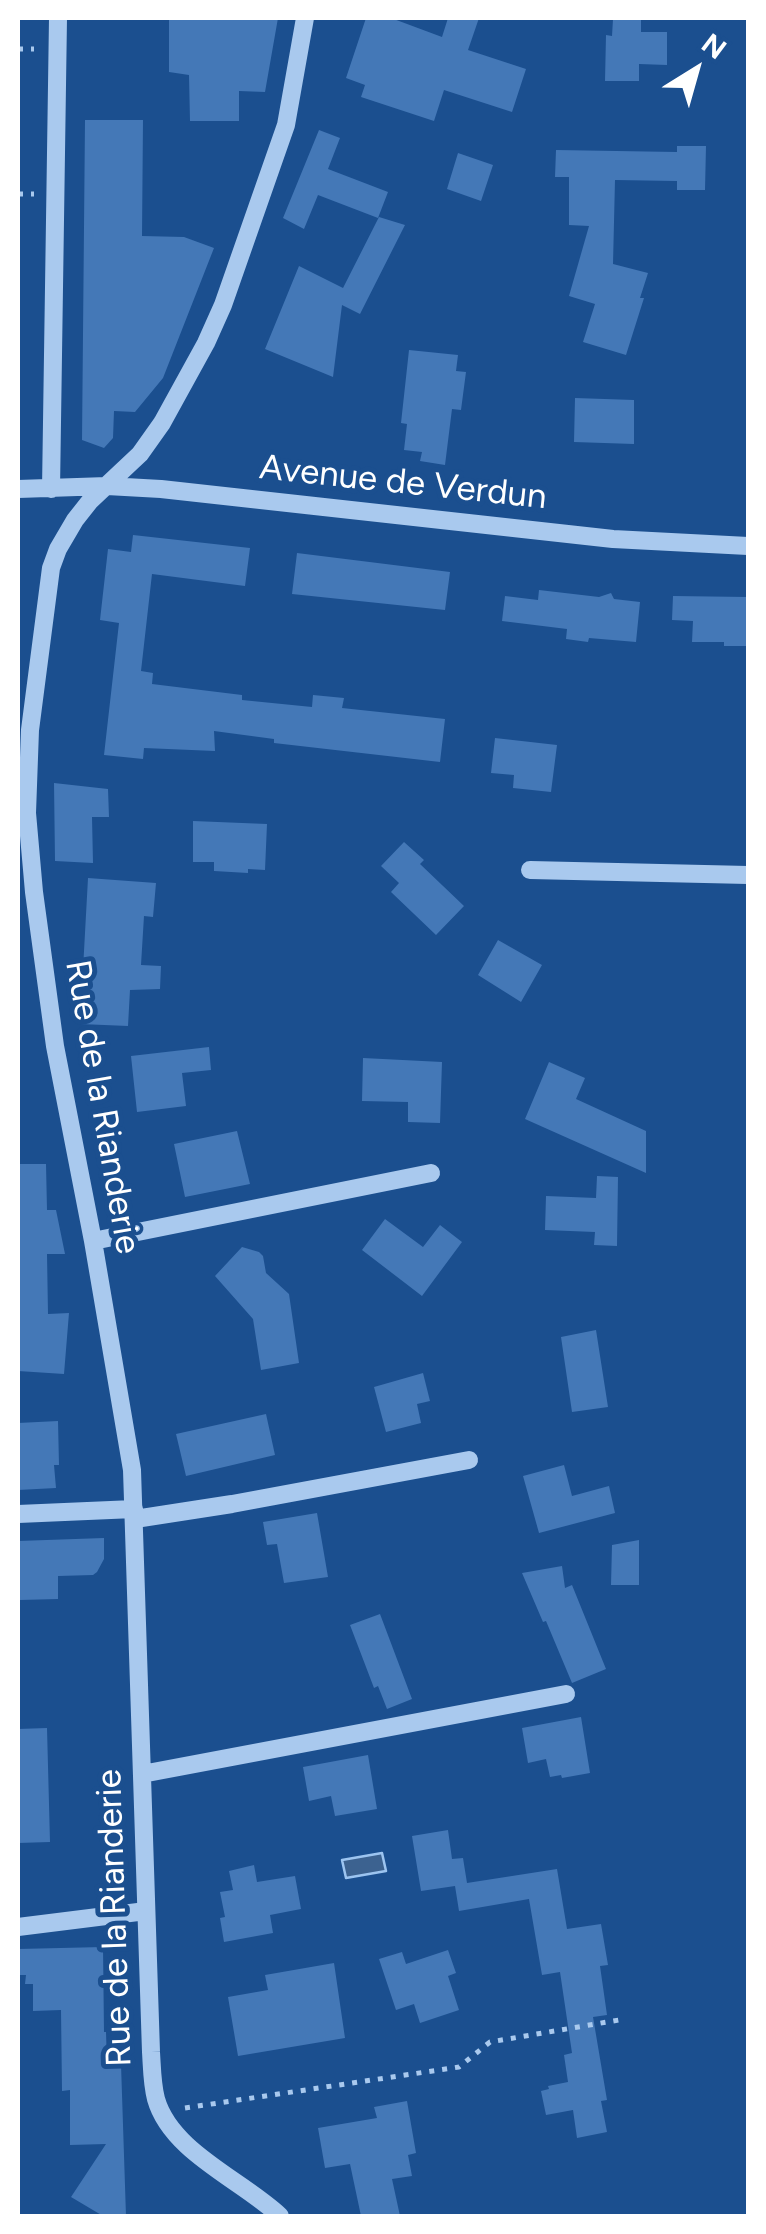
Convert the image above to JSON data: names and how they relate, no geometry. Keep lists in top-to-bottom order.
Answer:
{
  "streets": {
    "street": ["Avenue de Verdun", "Rue de la Rianderie"]
  },
  "crossings": [
    ["Avenue de Verdun", "Rue de la Rianderie"]
  ],
  "north": "top right"
}
